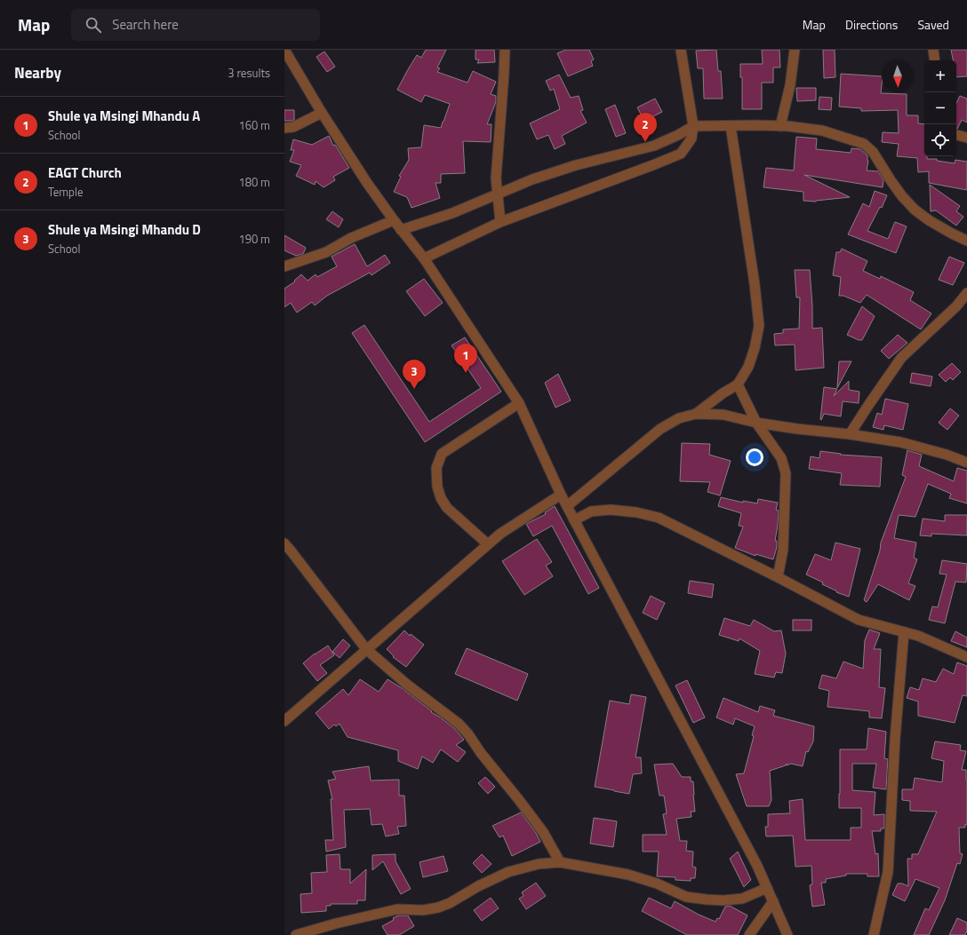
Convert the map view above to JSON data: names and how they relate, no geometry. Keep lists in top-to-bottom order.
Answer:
{
  "north": "bottom",
  "page": {
    "header": "Map",
    "search": "Search here",
    "nav": ["Map", "Directions", "Saved"],
    "heading": ["Nearby", "3 results"],
    "map_buttons": ["+", "−"],
    "list": [
      {
        "mark": "1",
        "name": "Shule ya Msingi Mhandu A",
        "note": "School",
        "value": "160 m"
      },
      {
        "mark": "2",
        "name": "EAGT Church",
        "note": "Temple",
        "value": "180 m"
      },
      {
        "mark": "3",
        "name": "Shule ya Msingi Mhandu D",
        "note": "School",
        "value": "190 m"
      }
    ],
    "pins": ["2", "1", "3"]
  }
}
